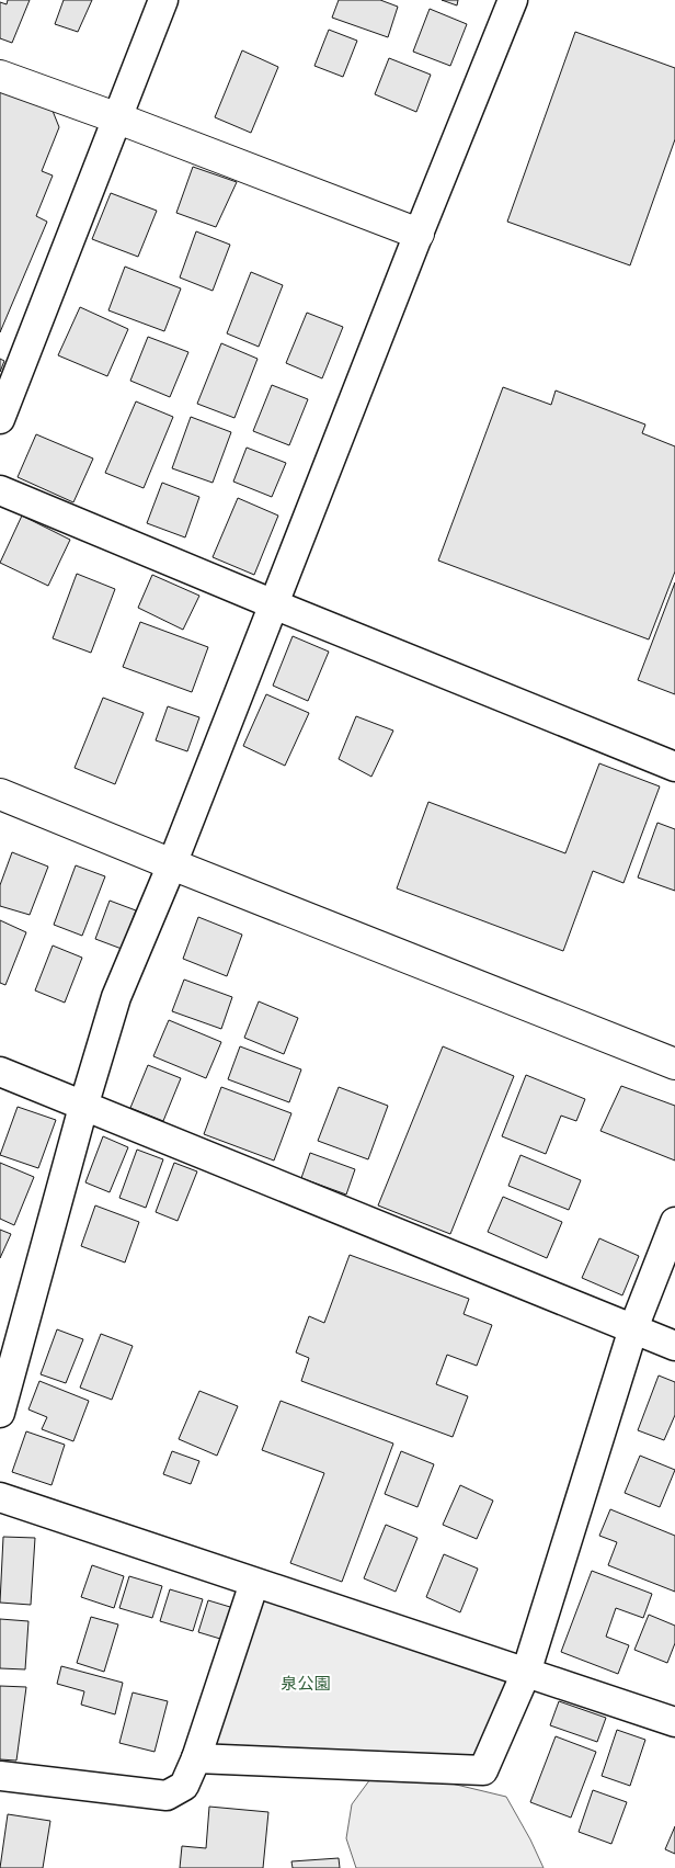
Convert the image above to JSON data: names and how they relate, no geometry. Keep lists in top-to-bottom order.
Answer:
{
  "parks": ["泉公園"]
}
